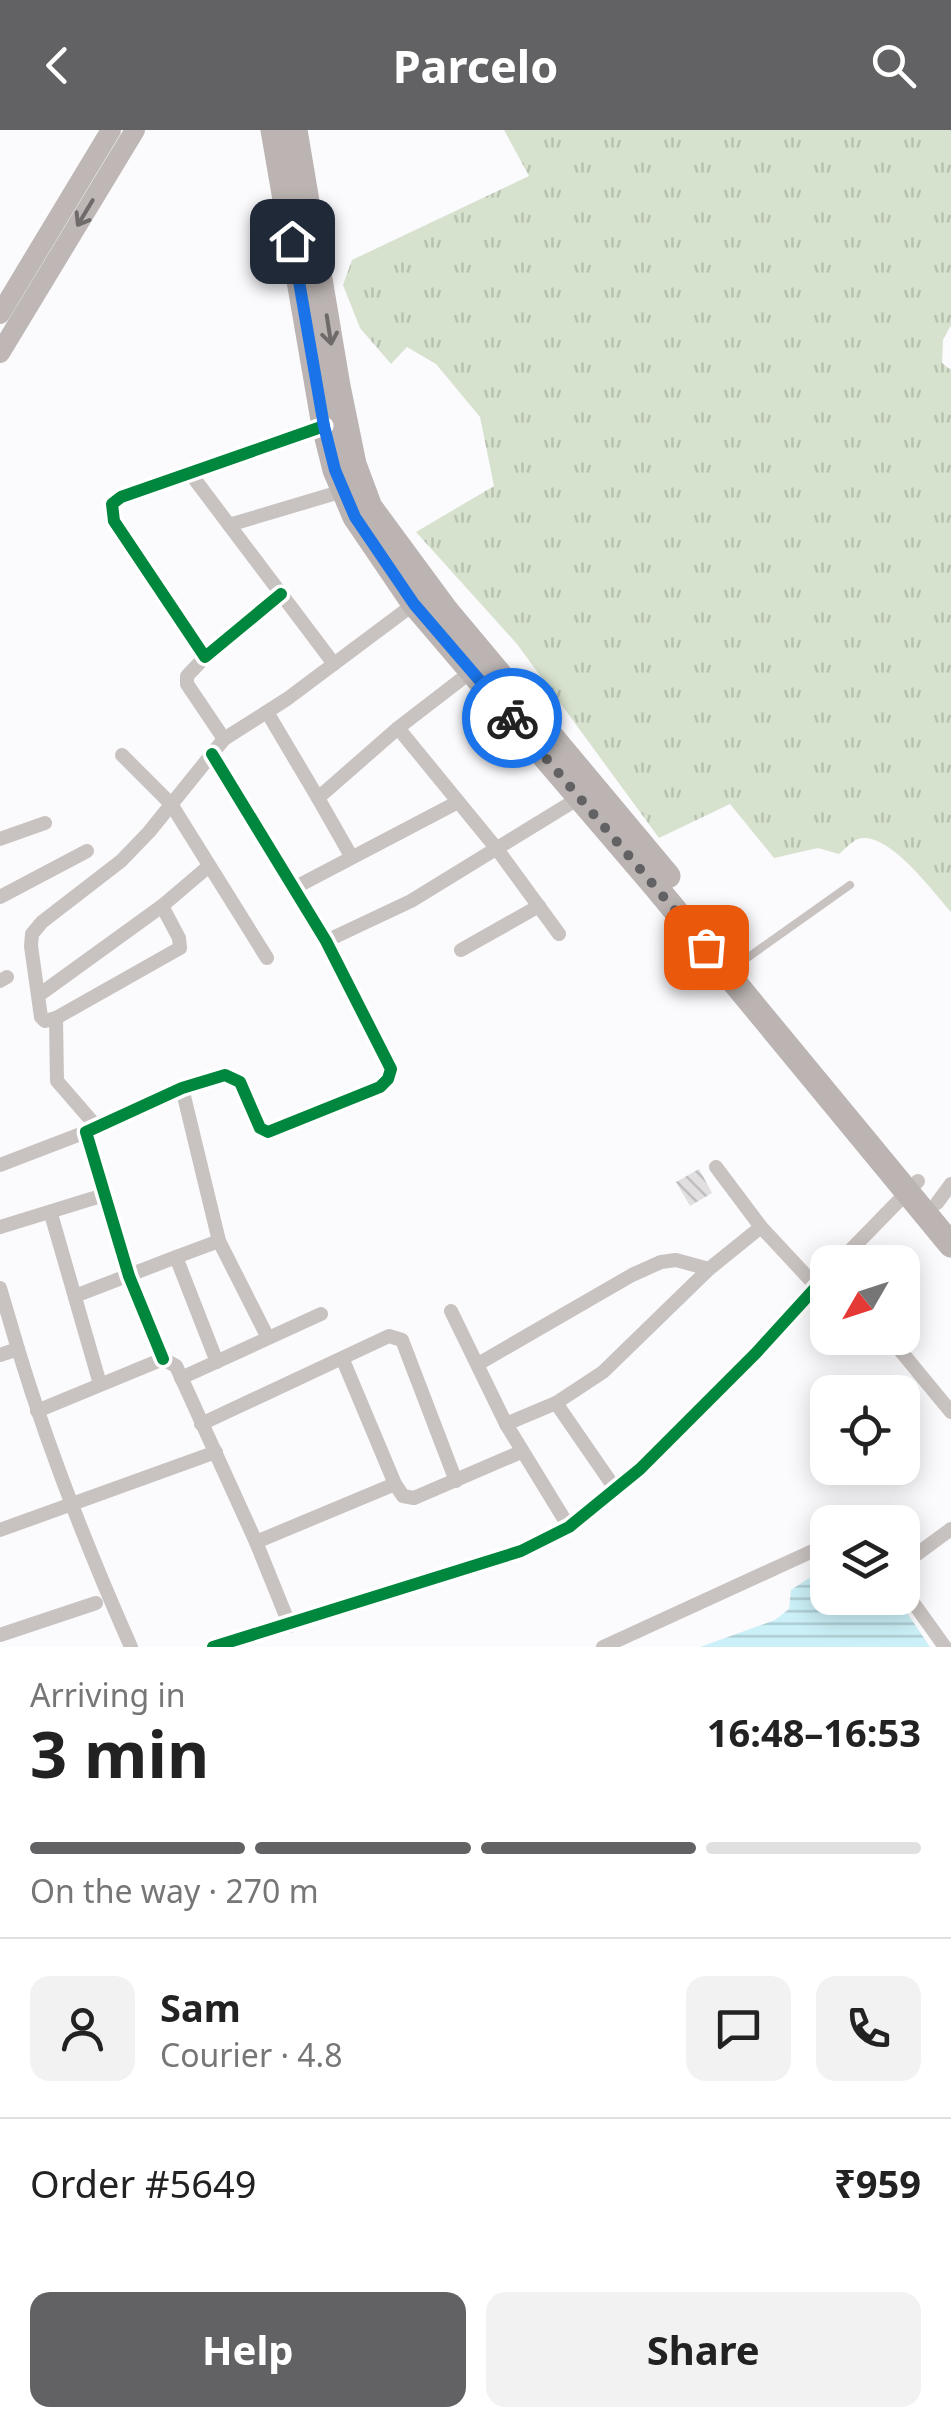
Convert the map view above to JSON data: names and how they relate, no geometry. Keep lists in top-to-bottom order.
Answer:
{
  "north": "bottom left",
  "page": {
    "header": "Parcelo",
    "heading": ["3 min", "Arriving in", "16:48–16:53"],
    "panel": [
      "Sam",
      "Courier · 4.8",
      "Order #5649",
      "₹959"
    ],
    "bar": "On the way · 270 m",
    "buttons": ["Help", "Share"]
  }
}
